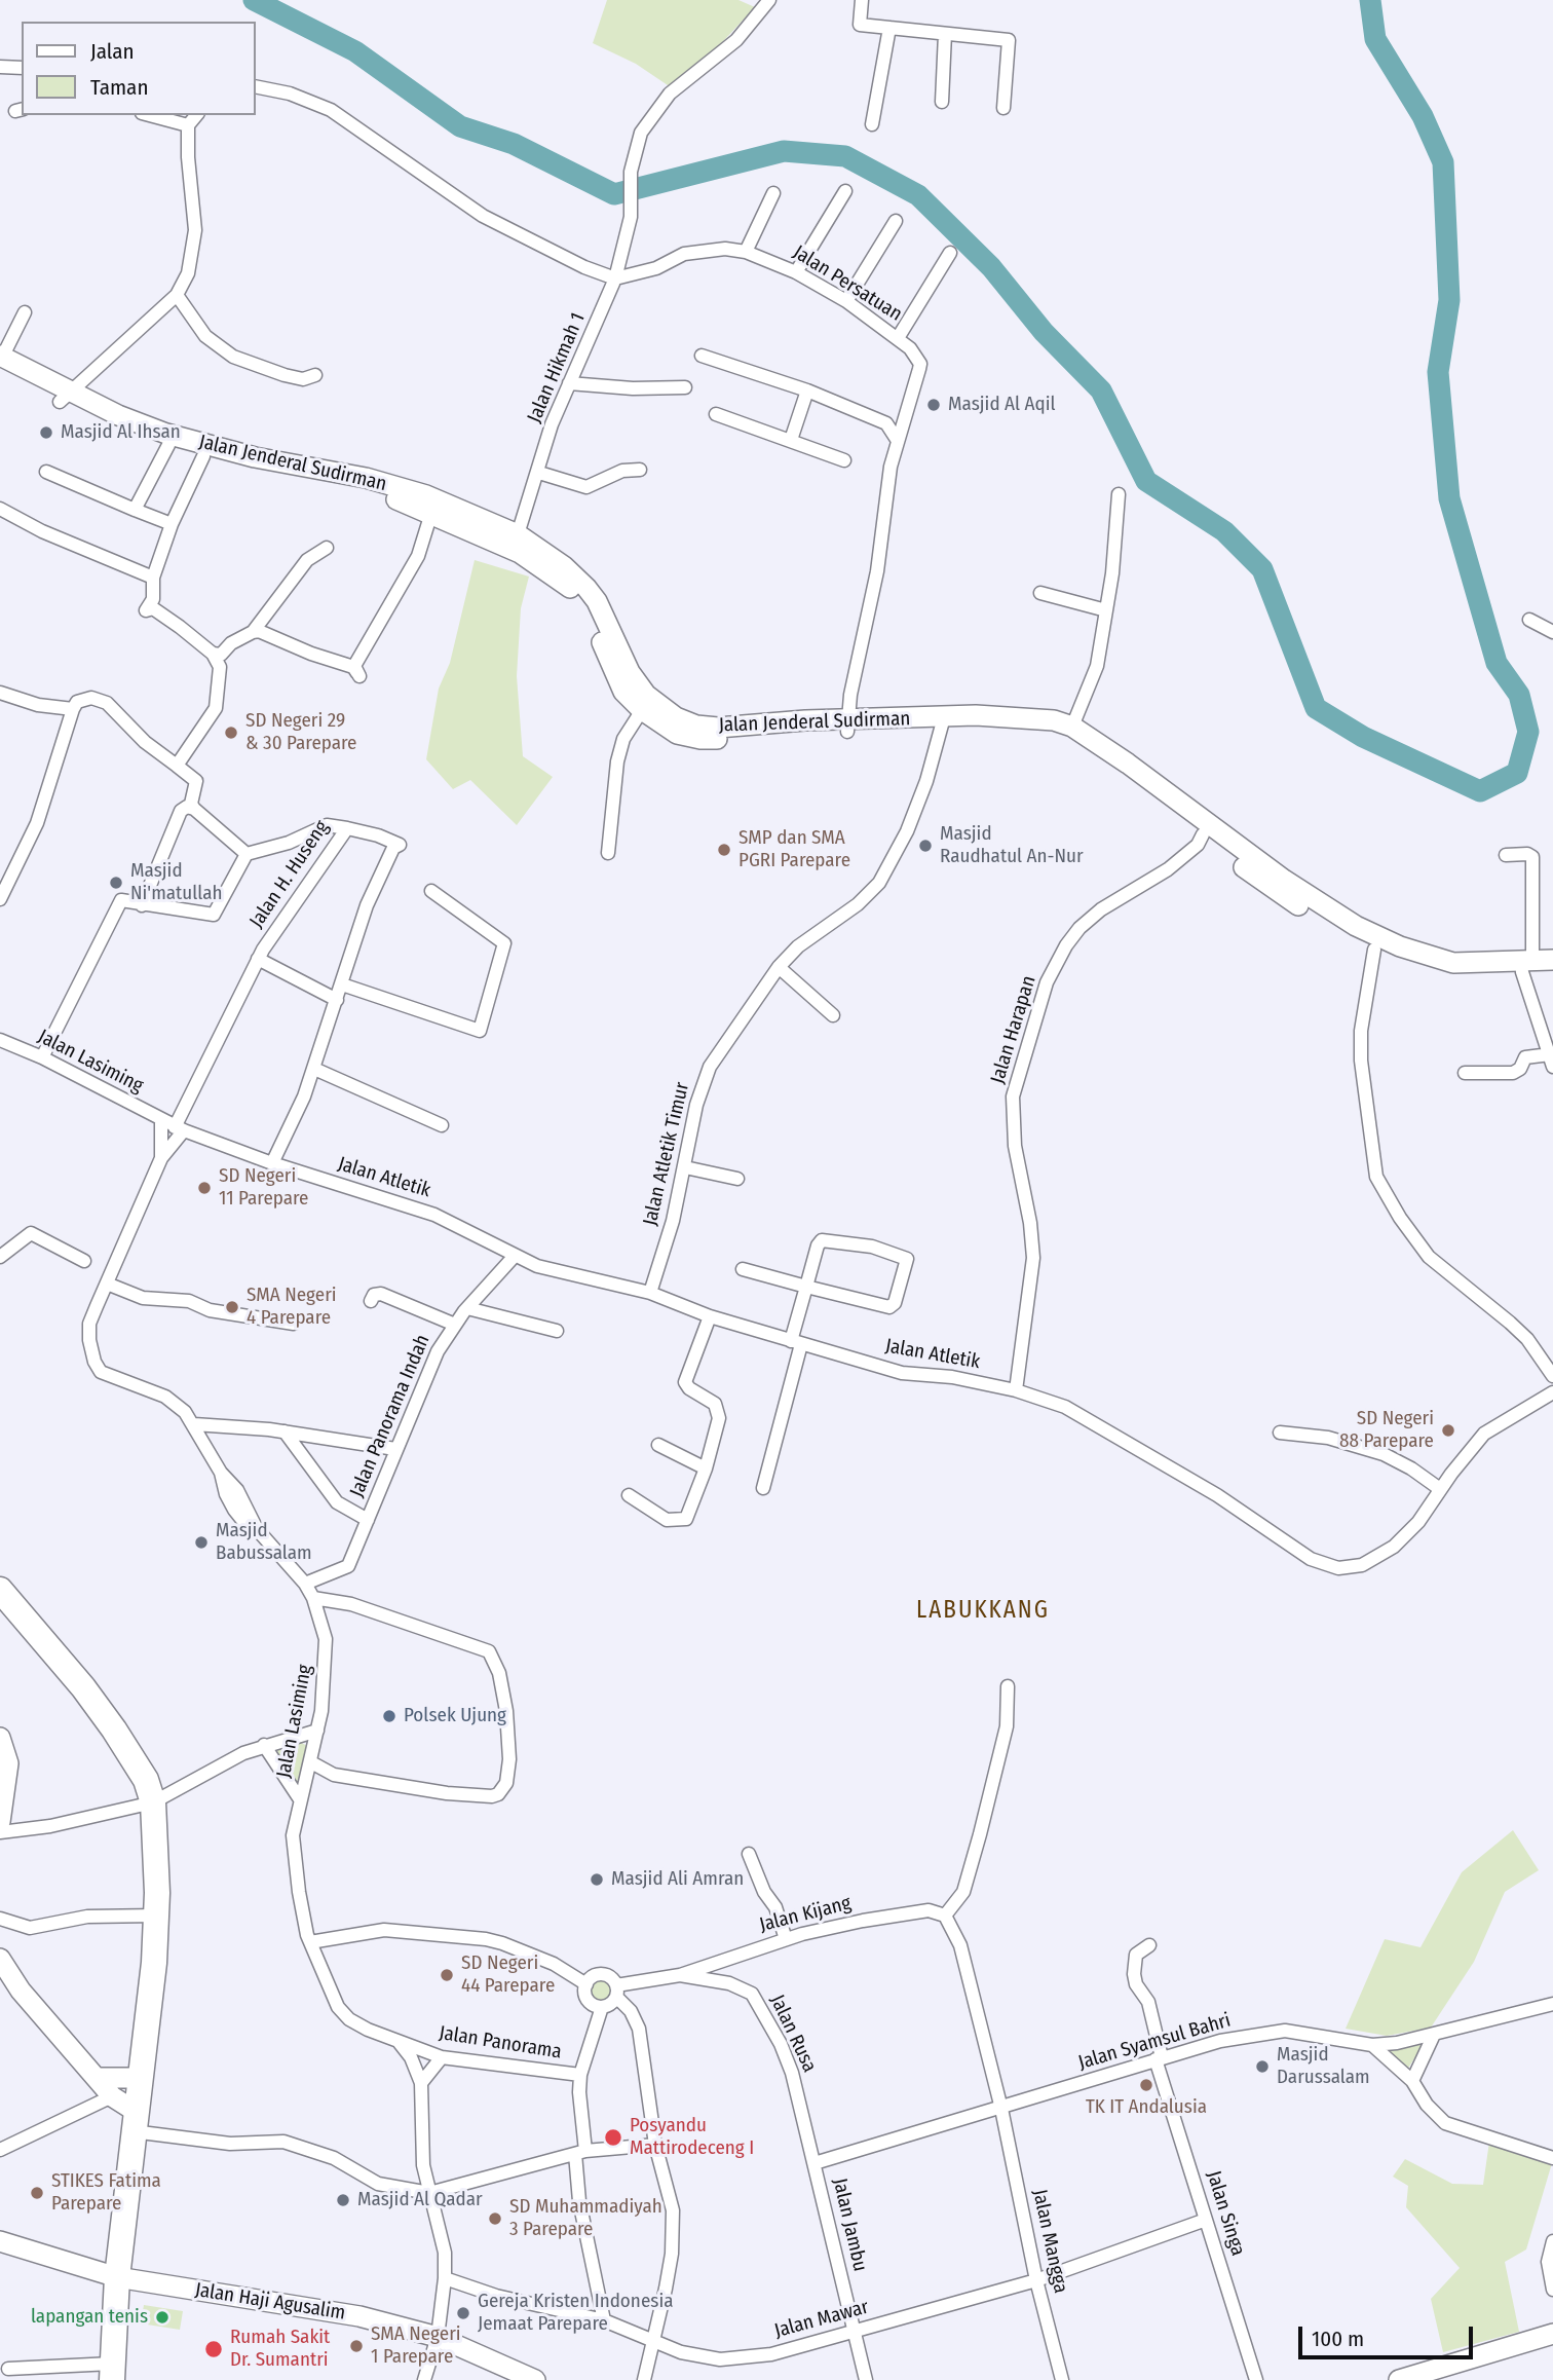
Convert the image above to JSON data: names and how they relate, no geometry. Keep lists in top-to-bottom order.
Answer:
{
  "streets": {
    "main road": ["Jalan Jenderal Sudirman", "Jalan Haji Agusalim"],
    "street": [
      "Jalan Persatuan",
      "Jalan Hikmah 1",
      "Jalan H. Huseng",
      "Jalan Harapan",
      "Jalan Lasiming",
      "Jalan Atletik Timur",
      "Jalan Atletik",
      "Jalan Panorama Indah",
      "Jalan Kijang",
      "Jalan Rusa",
      "Jalan Syamsul Bahri",
      "Jalan Panorama",
      "Jalan Singa",
      "Jalan Jambu",
      "Jalan Mangga",
      "Jalan Mawar"
    ]
  },
  "crossings": [
    ["Jalan Persatuan", "Jalan Hikmah 1"],
    ["Jalan Persatuan", "Jalan Jenderal Sudirman"],
    ["Jalan Hikmah 1", "Jalan Jenderal Sudirman"],
    ["Jalan Jenderal Sudirman", "Jalan Harapan"],
    ["Jalan Jenderal Sudirman", "Jalan Atletik Timur"],
    ["Jalan H. Huseng", "Jalan Lasiming"],
    ["Jalan H. Huseng", "Jalan Atletik"],
    ["Jalan Harapan", "Jalan Atletik"],
    ["Jalan Lasiming", "Jalan Atletik"],
    ["Jalan Lasiming", "Jalan Panorama Indah"],
    ["Jalan Lasiming", "Jalan Panorama"],
    ["Jalan Atletik Timur", "Jalan Atletik"],
    ["Jalan Atletik", "Jalan Panorama Indah"],
    ["Jalan Kijang", "Jalan Rusa"],
    ["Jalan Rusa", "Jalan Syamsul Bahri"],
    ["Jalan Rusa", "Jalan Jambu"],
    ["Jalan Syamsul Bahri", "Jalan Singa"],
    ["Jalan Syamsul Bahri", "Jalan Jambu"],
    ["Jalan Syamsul Bahri", "Jalan Mangga"],
    ["Jalan Singa", "Jalan Mawar"],
    ["Jalan Jambu", "Jalan Mawar"],
    ["Jalan Mangga", "Jalan Mawar"]
  ],
  "districts": ["LABUKKANG"],
  "places": [
    "Masjid Al Aqil",
    "Masjid Al Ihsan",
    "SD Negeri 29 & 30 Parepare",
    "Masjid Raudhatul An-Nur",
    "SMP dan SMA PGRI Parepare",
    "Masjid Ni'matullah",
    "SD Negeri 11 Parepare",
    "SMA Negeri 4 Parepare",
    "SD Negeri 88 Parepare",
    "Masjid Babussalam",
    "Polsek Ujung",
    "Masjid Ali Amran",
    "SD Negeri 44 Parepare",
    "Masjid Darussalam",
    "TK IT Andalusia",
    "Posyandu Mattirodeceng I",
    "STIKES Fatima Parepare",
    "Masjid Al Qadar",
    "SD Muhammadiyah 3 Parepare",
    "Gereja Kristen Indonesia Jemaat Parepare",
    "lapangan tenis",
    "SMA Negeri 1 Parepare",
    "Rumah Sakit Dr. Sumantri"
  ],
  "legend": ["Jalan", "Taman"],
  "scale_bar": "100 m"
}
